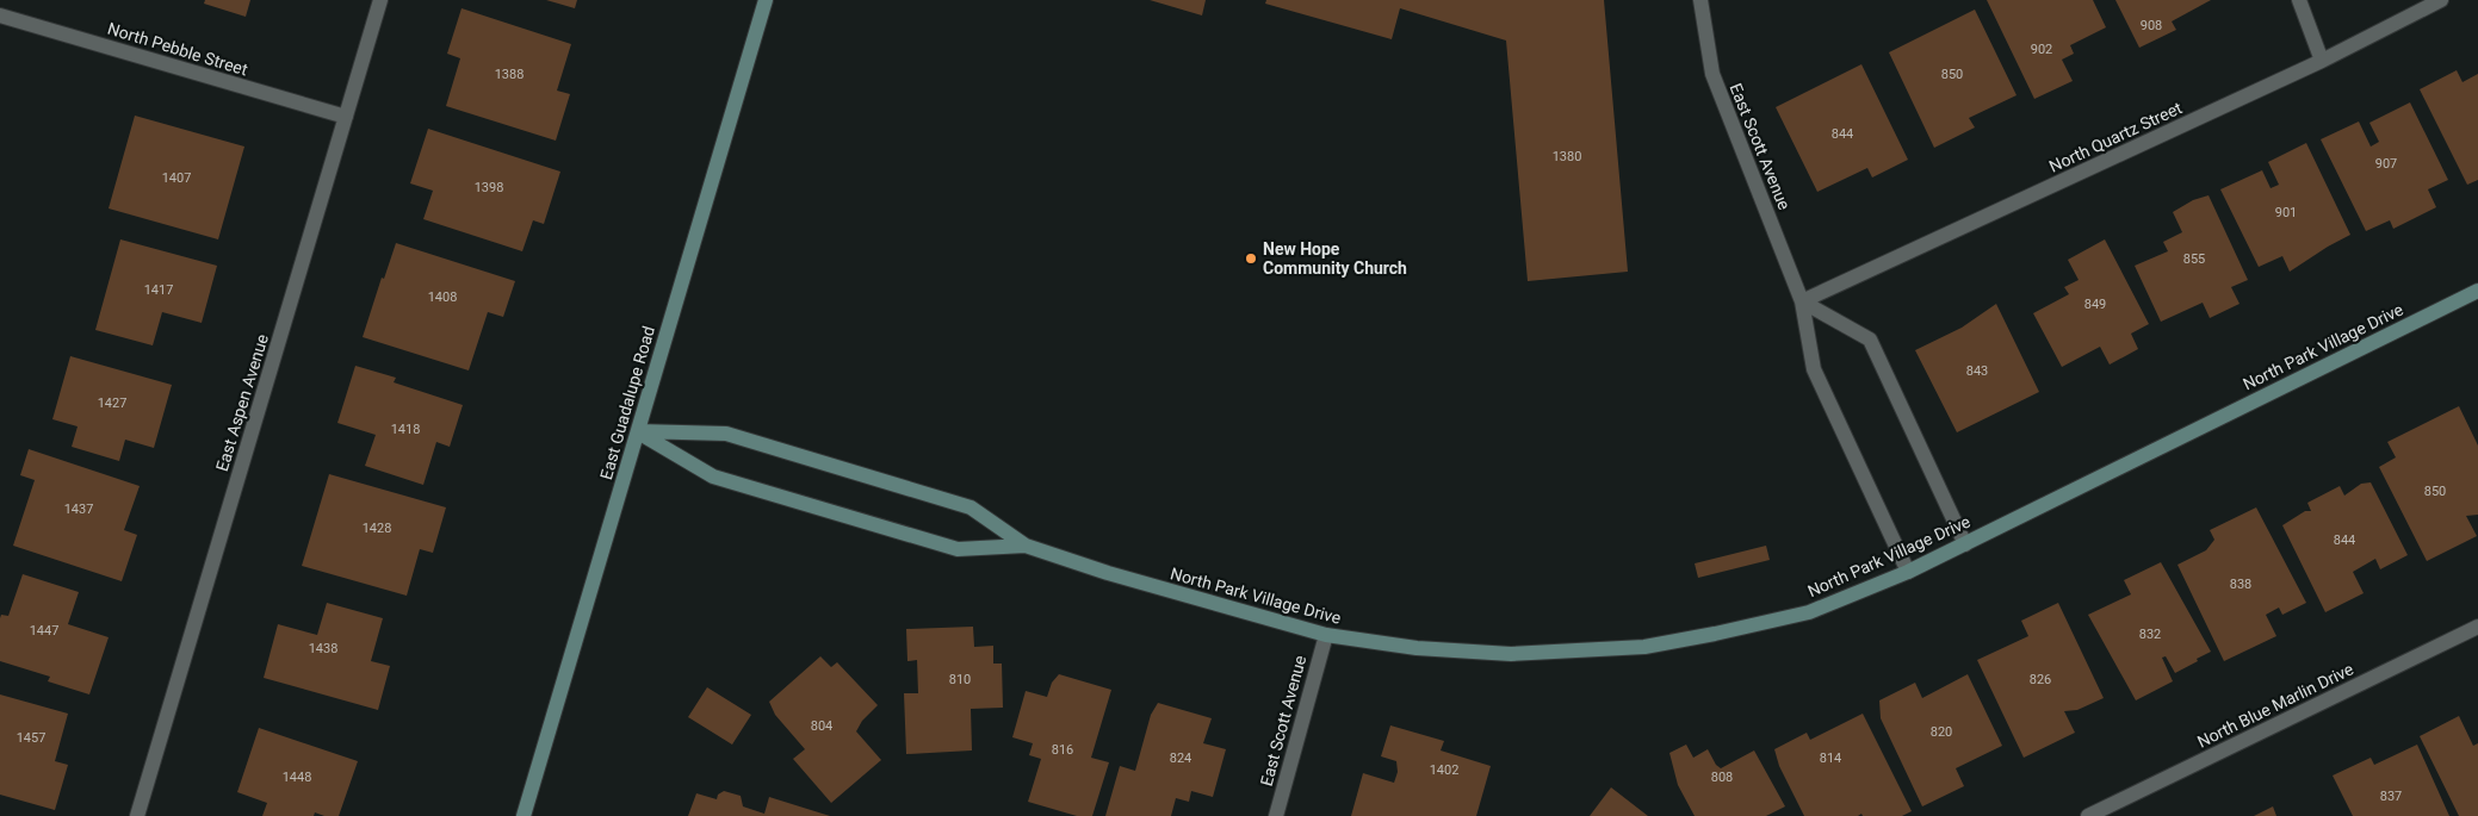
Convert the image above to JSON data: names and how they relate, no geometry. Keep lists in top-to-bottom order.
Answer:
{
  "streets": {
    "street": [
      "North Pebble Street",
      "North Quartz Street",
      "East Scott Avenue",
      "North Park Village Drive",
      "East Aspen Avenue",
      "East Guadalupe Road",
      "North Blue Marlin Drive"
    ]
  },
  "crossings": [
    ["North Pebble Street", "East Aspen Avenue"],
    ["North Quartz Street", "East Scott Avenue"],
    ["East Scott Avenue", "North Park Village Drive"],
    ["North Park Village Drive", "East Guadalupe Road"]
  ],
  "places": ["New Hope Community Church"],
  "house_numbers": [
    "908",
    "902",
    "1388",
    "850",
    "844",
    "1380",
    "907",
    "1407",
    "1398",
    "901",
    "855",
    "1417",
    "1408",
    "849",
    "843",
    "1427",
    "1418",
    "850",
    "1437",
    "1428",
    "844",
    "838",
    "1447",
    "832",
    "1438",
    "810",
    "826",
    "804",
    "820",
    "1457",
    "816",
    "824",
    "814",
    "1402",
    "1448",
    "808",
    "837"
  ]
}
